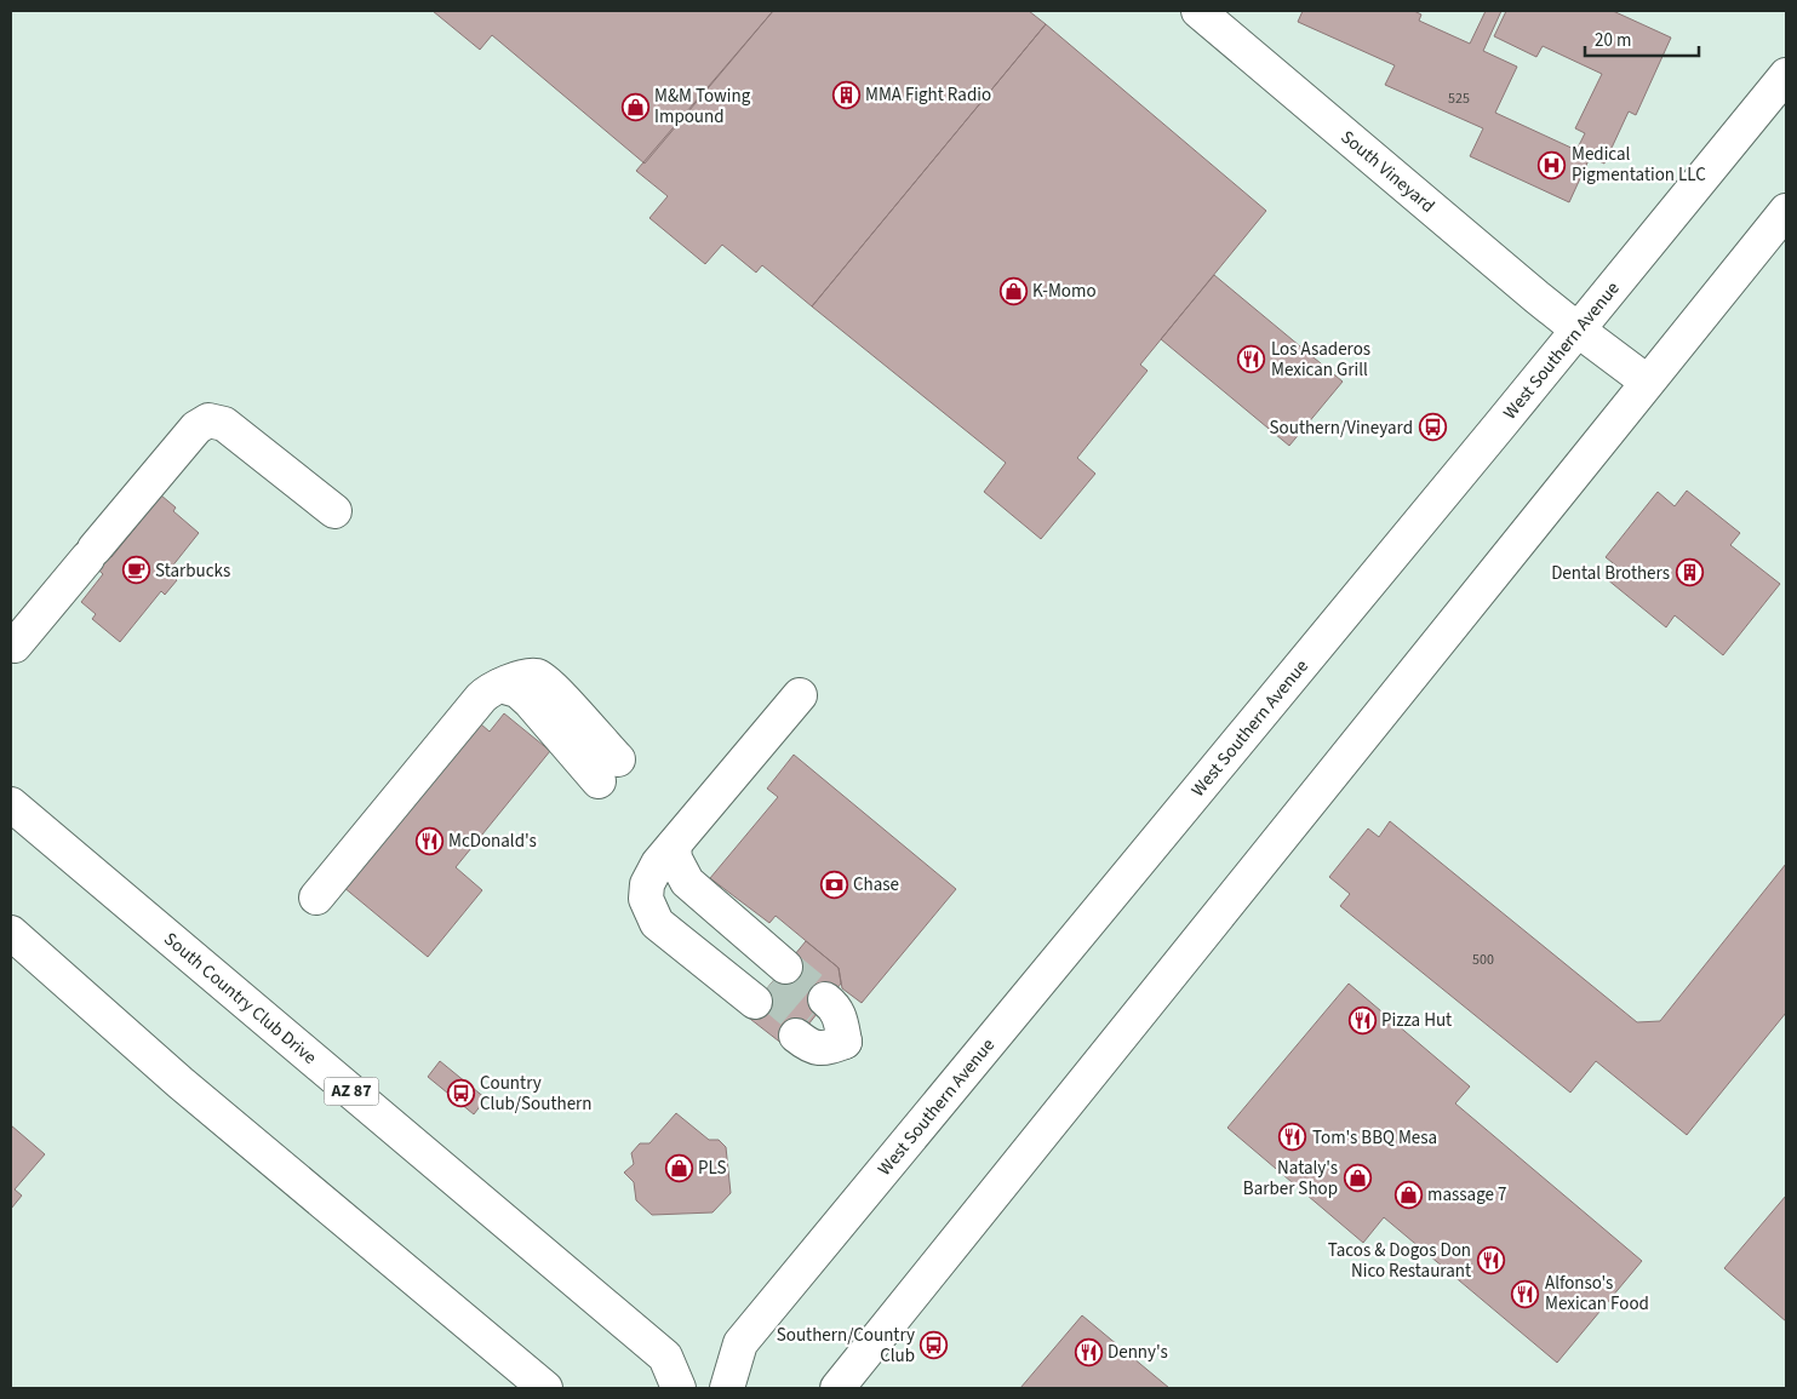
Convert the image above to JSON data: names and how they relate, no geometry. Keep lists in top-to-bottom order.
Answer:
{
  "streets": {
    "main road": [
      "South Vineyard",
      "West Southern Avenue",
      "South Country Club Drive",
      "AZ 87"
    ]
  },
  "crossings": [
    ["South Vineyard", "West Southern Avenue"]
  ],
  "places": {
    "building": ["MMA Fight Radio", "Dental Brothers"],
    "shop": [
      "M&M Towing Impound",
      "K-Momo",
      "PLS",
      "Nataly's Barber Shop",
      "massage 7"
    ],
    "hospital": ["Medical Pigmentation LLC"],
    "restaurant": [
      "Los Asaderos Mexican Grill",
      "McDonald's",
      "Pizza Hut",
      "Tom's BBQ Mesa",
      "Tacos & Dogos Don Nico Restaurant",
      "Alfonso's Mexican Food",
      "Denny's"
    ],
    "bus stop": ["Southern/Vineyard", "Country Club/Southern", "Southern/Country Club"],
    "cafe": ["Starbucks"],
    "bank": ["Chase"]
  },
  "house_numbers": ["525", "500"],
  "scale_bar": "20 m"
}
